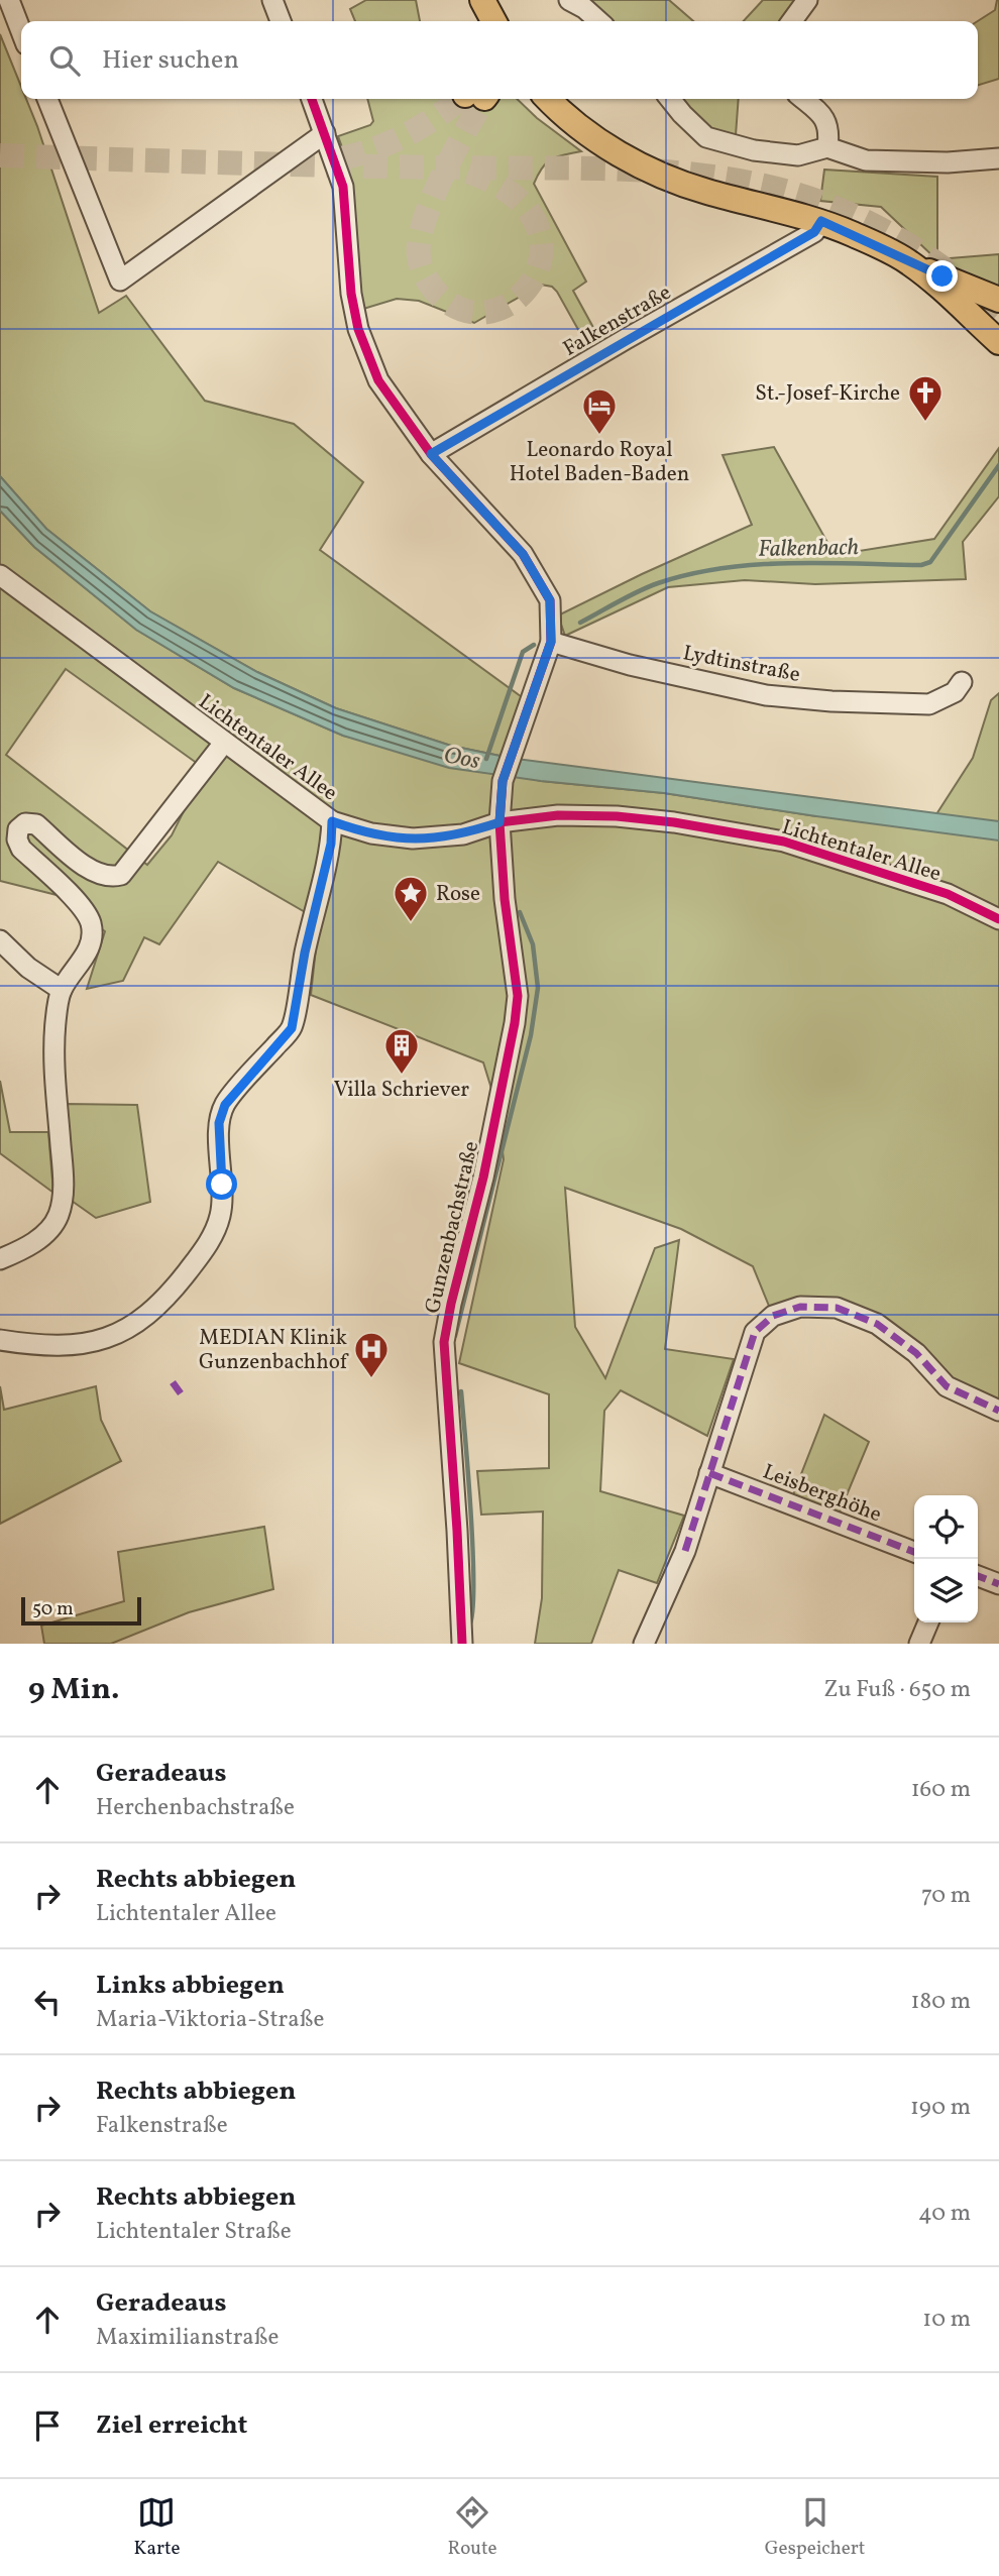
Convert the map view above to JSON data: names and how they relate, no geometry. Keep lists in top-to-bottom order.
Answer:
{
  "streets": {
    "street": [
      "Falkenstraße",
      "Lydtinstraße",
      "Lichtentaler Allee",
      "Gunzenbachstraße",
      "Leisberghöhe"
    ]
  },
  "crossings": [
    ["Lydtinstraße", "Gunzenbachstraße"],
    ["Lichtentaler Allee", "Gunzenbachstraße"]
  ],
  "water": ["Falkenbach", "Oos"],
  "places": {
    "church": ["St.-Josef-Kirche"],
    "hotel": ["Leonardo Royal Hotel Baden-Baden"],
    "place": ["Rose"],
    "building": ["Villa Schriever"],
    "hospital": ["MEDIAN Klinik Gunzenbachhof"]
  },
  "scale_bar": "50 m",
  "page": {
    "search": "Hier suchen",
    "scale": "50 m",
    "heading": ["9 Min.", "Zu Fuß · 650 m"],
    "list": [
      ["Geradeaus", "Herchenbachstraße", "160 m"],
      ["Rechts abbiegen", "Lichtentaler Allee", "70 m"],
      ["Links abbiegen", "Maria-Viktoria-Straße", "180 m"],
      ["Rechts abbiegen", "Falkenstraße", "190 m"],
      ["Rechts abbiegen", "Lichtentaler Straße", "40 m"],
      ["Geradeaus", "Maximilianstraße", "10 m"],
      "Ziel erreicht"
    ],
    "nav": ["Karte", "Route", "Gespeichert"]
  }
}
